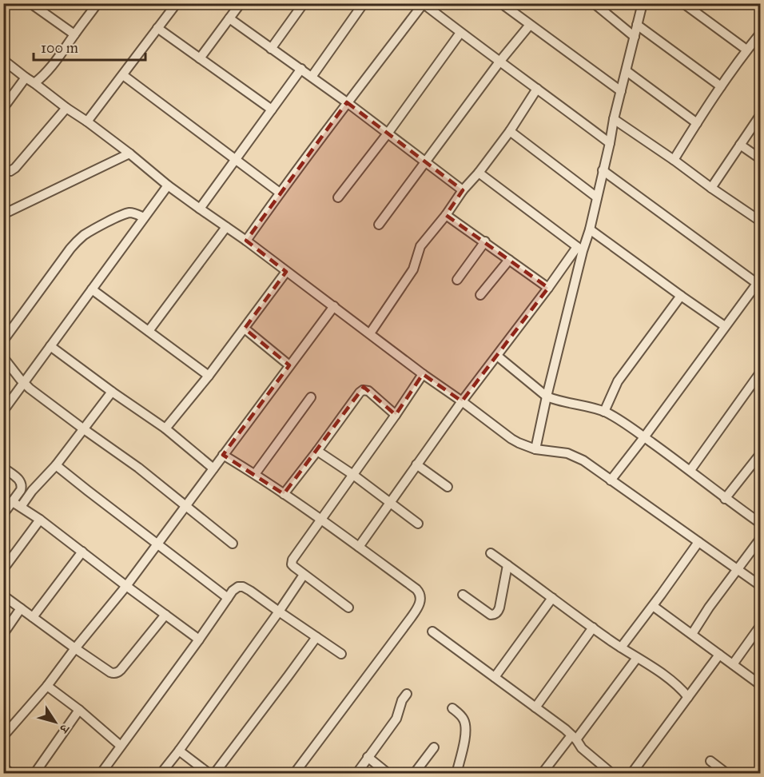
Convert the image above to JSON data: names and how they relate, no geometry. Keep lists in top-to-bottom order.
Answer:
{
  "scale_bar": "100 m",
  "north": "bottom right"
}
